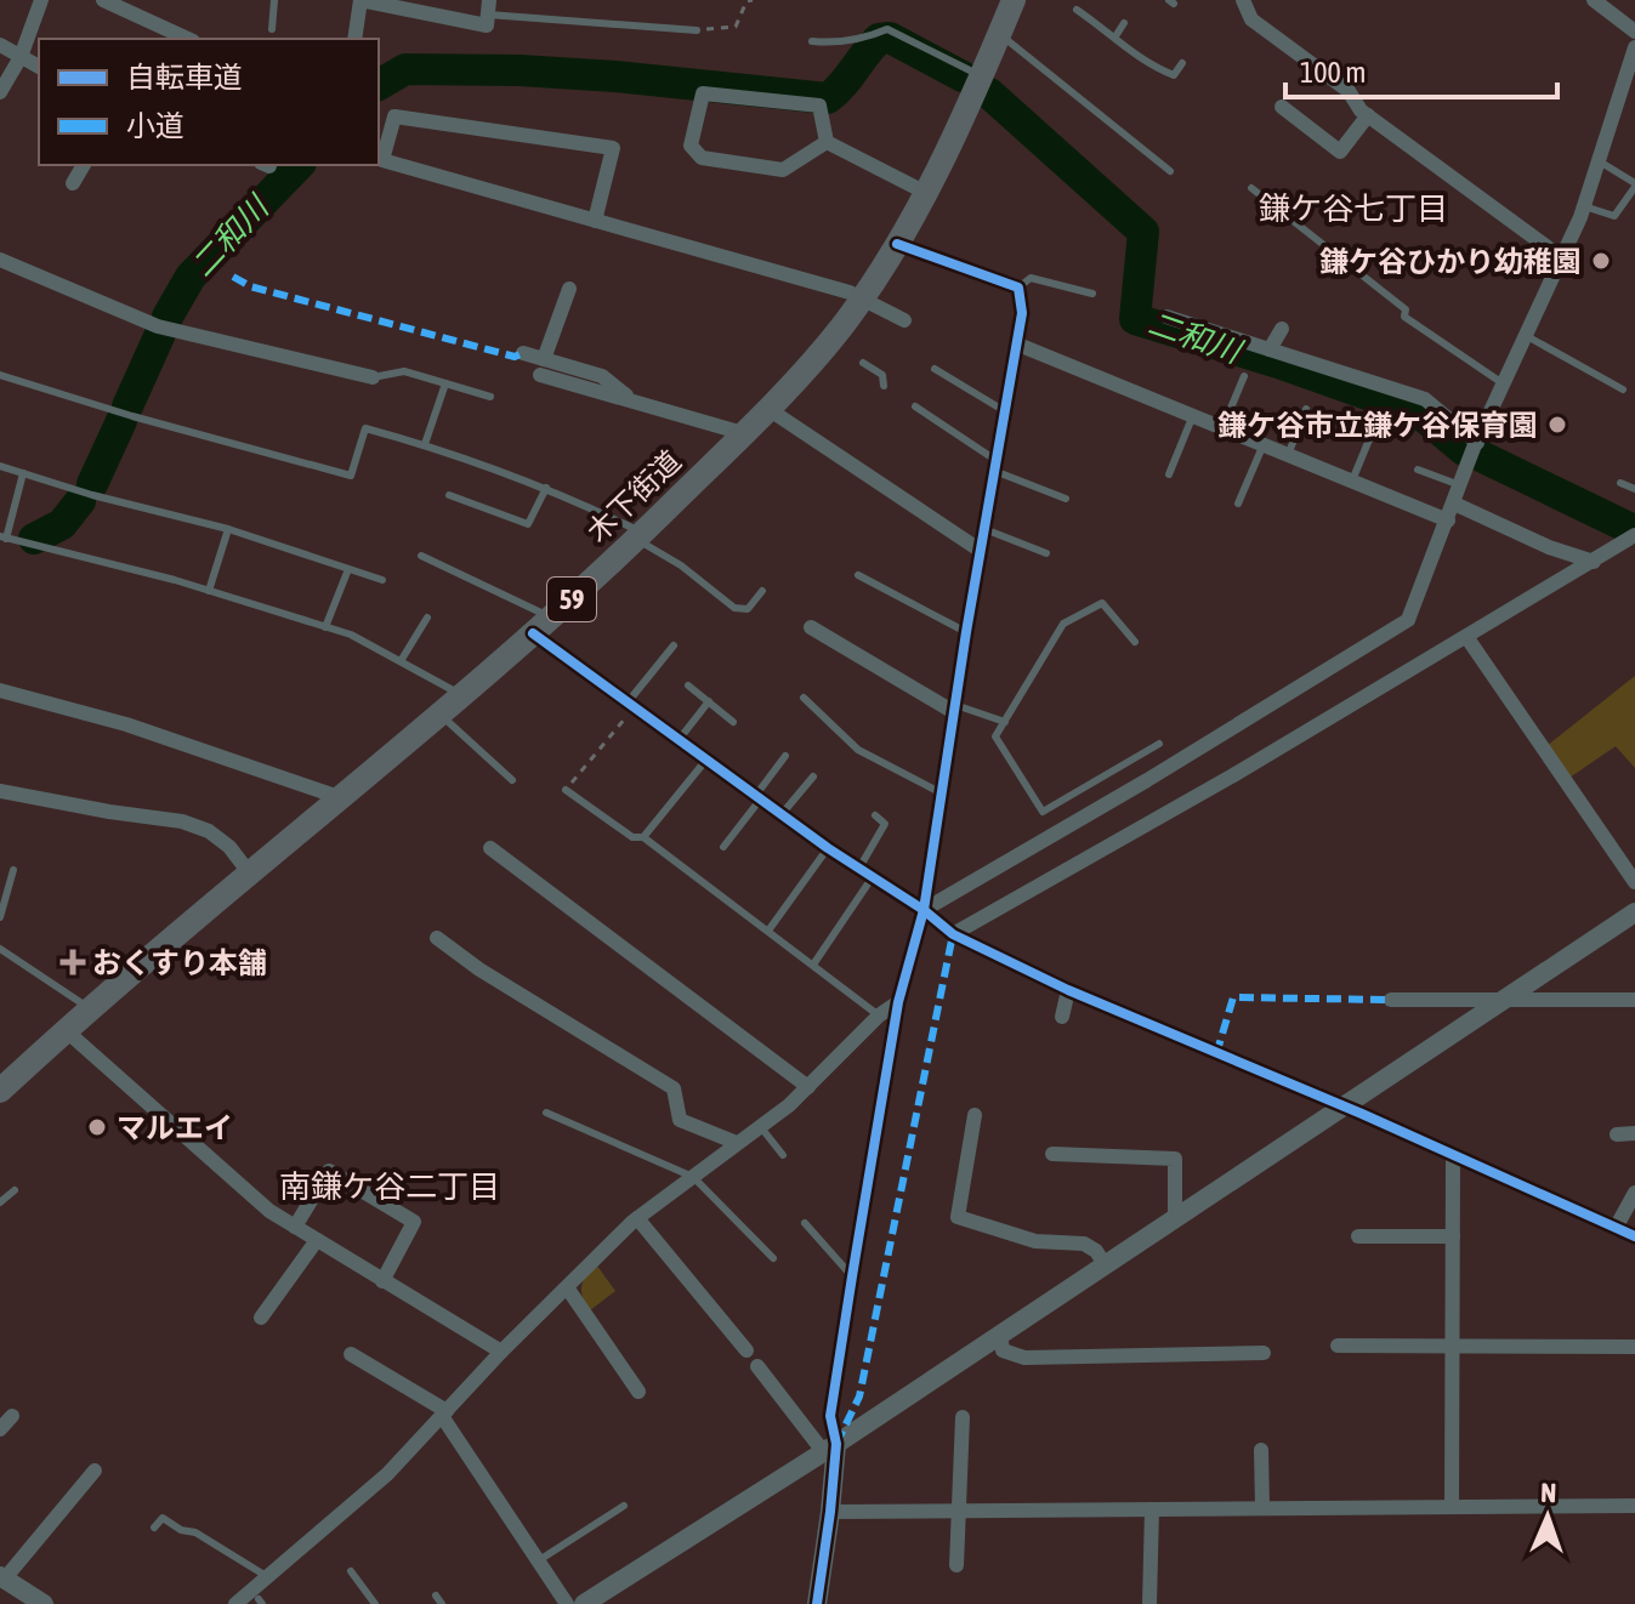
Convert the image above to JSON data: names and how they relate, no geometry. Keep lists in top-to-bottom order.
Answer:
{
  "streets": {
    "main road": ["木下街道", "59"]
  },
  "districts": ["鎌ケ谷七丁目", "南鎌ケ谷二丁目"],
  "water": ["二和川"],
  "places": {
    "other": ["鎌ケ谷ひかり幼稚園", "鎌ケ谷市立鎌ケ谷保育園", "マルエイ"],
    "health": ["おくすり本舗"]
  },
  "legend": ["自転車道", "小道"],
  "scale_bar": "100 m",
  "north": "top"
}
